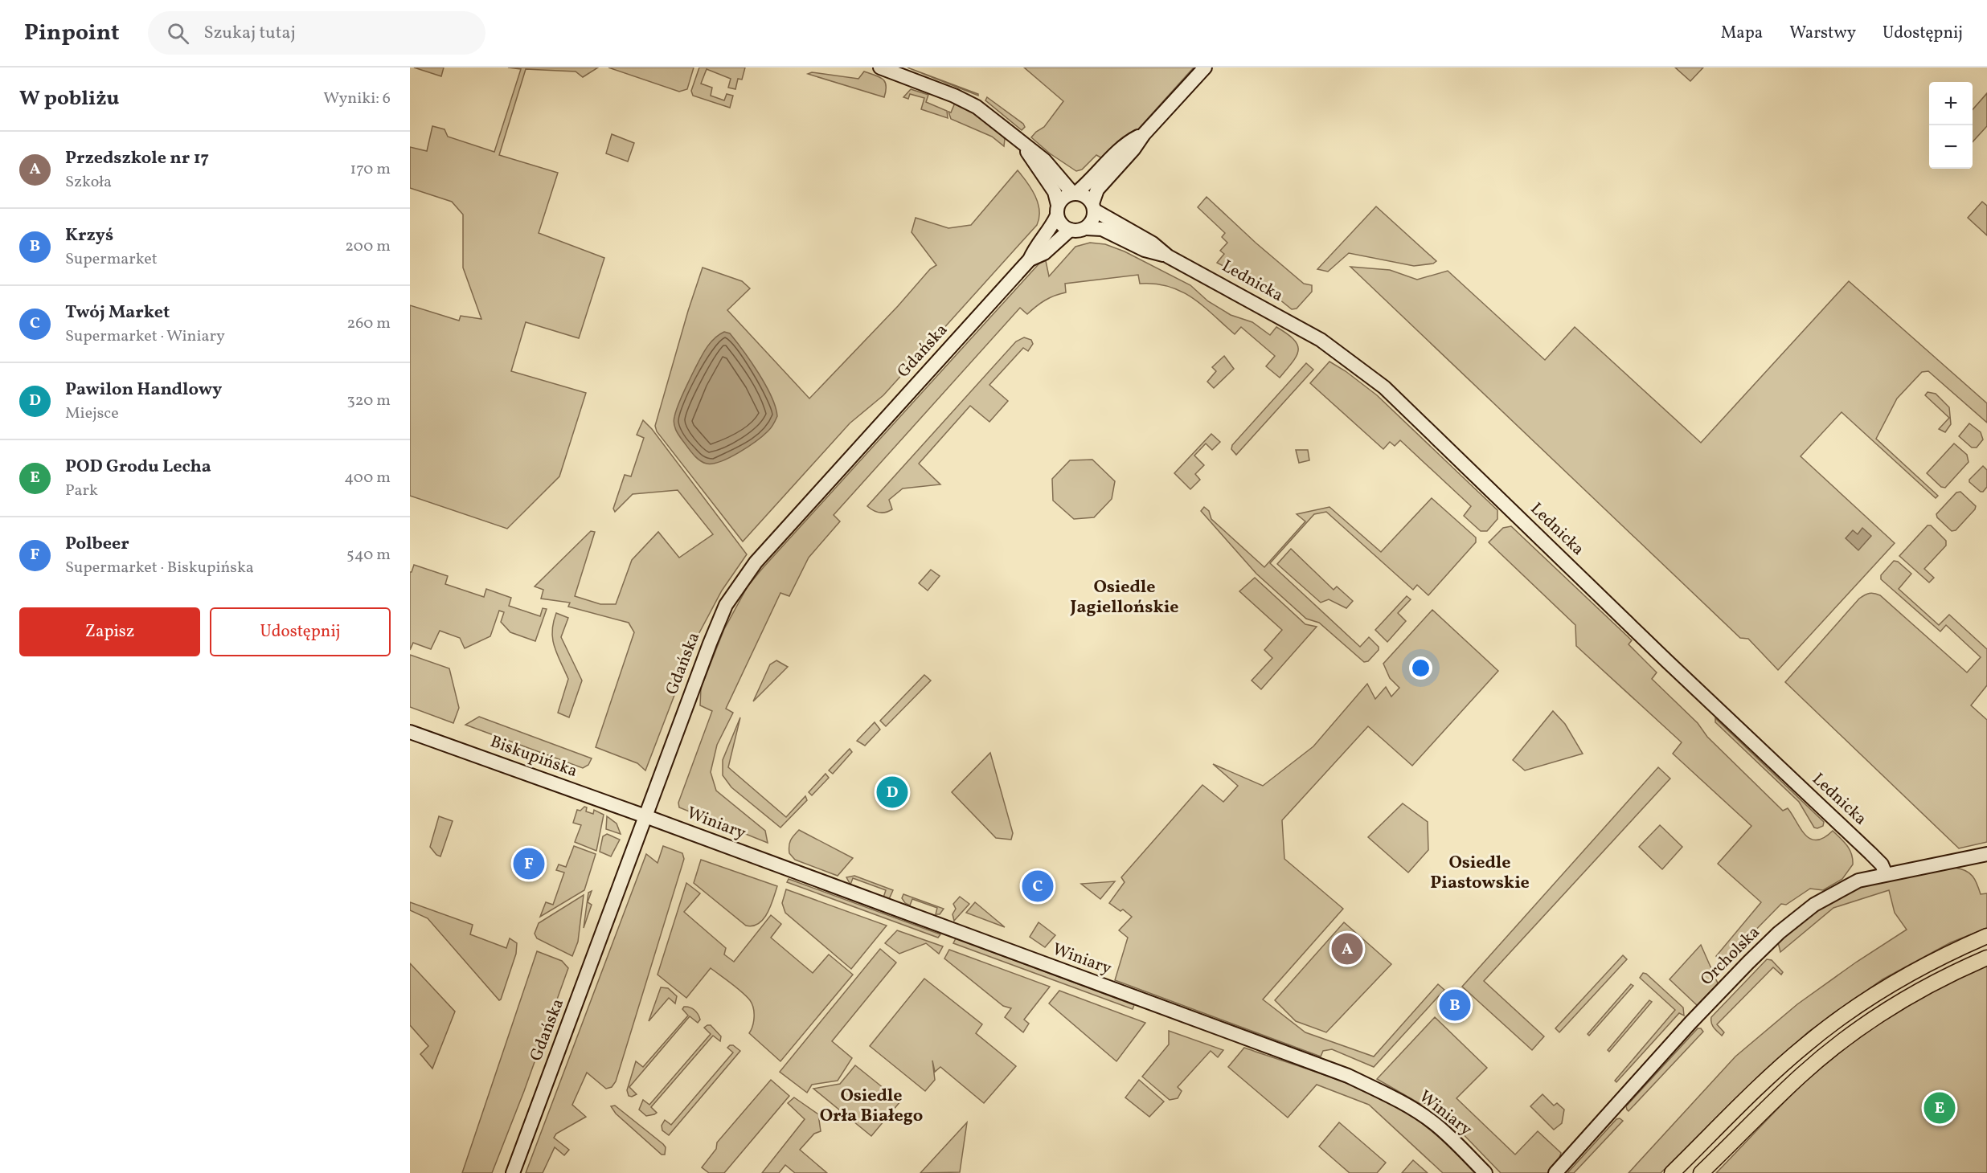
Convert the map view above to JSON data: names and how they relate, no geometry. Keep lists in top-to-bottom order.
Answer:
{
  "streets": {
    "street": [
      "Lednicka",
      "Gdańska",
      "Biskupińska",
      "Winiary",
      "Orcholska"
    ]
  },
  "crossings": [
    ["Lednicka", "Gdańska"],
    ["Lednicka", "Orcholska"],
    ["Gdańska", "Biskupińska"],
    ["Gdańska", "Winiary"],
    ["Biskupińska", "Winiary"]
  ],
  "districts": ["Osiedle Jagiellońskie", "Osiedle Piastowskie", "Osiedle Orła Białego"],
  "page": {
    "header": "Pinpoint",
    "search": "Szukaj tutaj",
    "nav": ["Mapa", "Warstwy", "Udostępnij"],
    "heading": ["W pobliżu", "Wyniki: 6"],
    "map_buttons": ["+", "−"],
    "list": [
      {
        "mark": "A",
        "name": "Przedszkole nr 17",
        "note": "Szkoła",
        "value": "170 m"
      },
      {
        "mark": "B",
        "name": "Krzyś",
        "note": "Supermarket",
        "value": "200 m"
      },
      {
        "mark": "C",
        "name": "Twój Market",
        "note": "Supermarket · Winiary",
        "value": "260 m"
      },
      {
        "mark": "D",
        "name": "Pawilon Handlowy",
        "note": "Miejsce",
        "value": "320 m"
      },
      {
        "mark": "E",
        "name": "POD Grodu Lecha",
        "note": "Park",
        "value": "400 m"
      },
      {
        "mark": "F",
        "name": "Polbeer",
        "note": "Supermarket · Biskupińska",
        "value": "540 m"
      }
    ],
    "buttons": ["Zapisz", "Udostępnij"],
    "pins": [
      "D",
      "F",
      "C",
      "A",
      "B",
      "E"
    ]
  }
}
